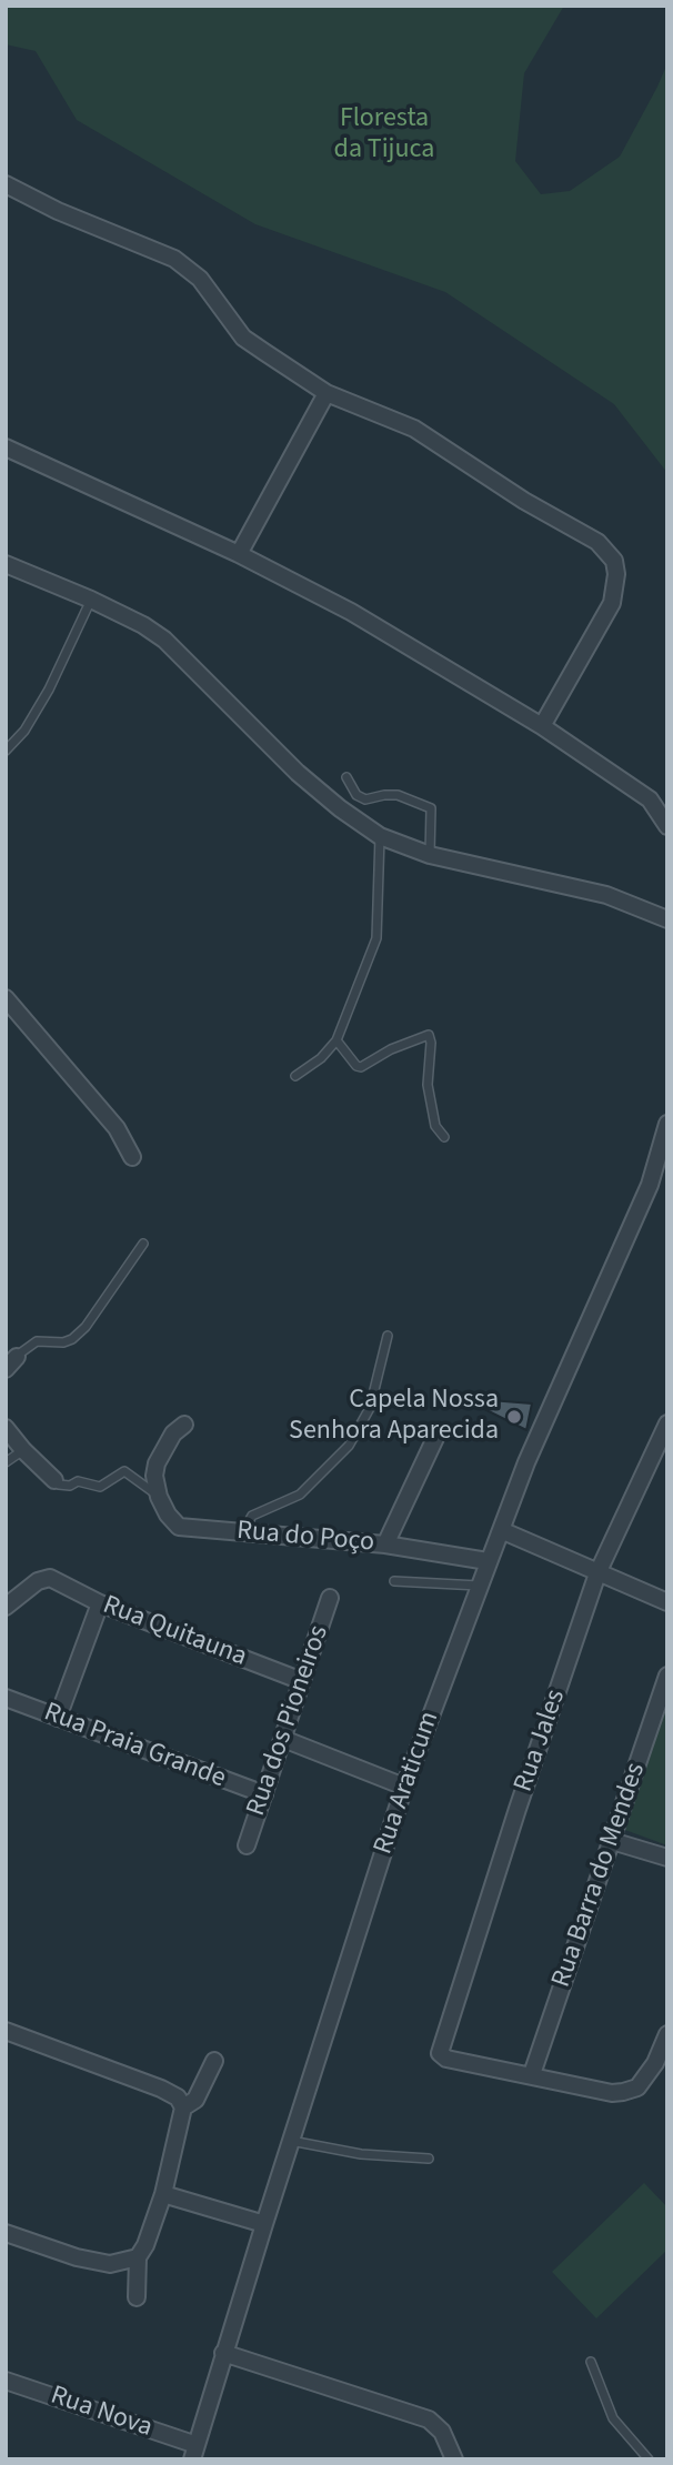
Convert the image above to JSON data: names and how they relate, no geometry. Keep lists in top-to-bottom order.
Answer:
{
  "streets": {
    "street": [
      "Rua do Poço",
      "Rua Quitauna",
      "Rua dos Pioneiros",
      "Rua Jales",
      "Rua Praia Grande",
      "Rua Araticum",
      "Rua Barra do Mendes",
      "Rua Nova"
    ]
  },
  "crossings": [
    ["Rua do Poço", "Rua Araticum"],
    ["Rua Quitauna", "Rua dos Pioneiros"],
    ["Rua dos Pioneiros", "Rua Praia Grande"],
    ["Rua Jales", "Rua Barra do Mendes"],
    ["Rua Araticum", "Rua Nova"]
  ],
  "parks": ["Floresta da Tijuca"],
  "places": ["Capela Nossa Senhora Aparecida"]
}
